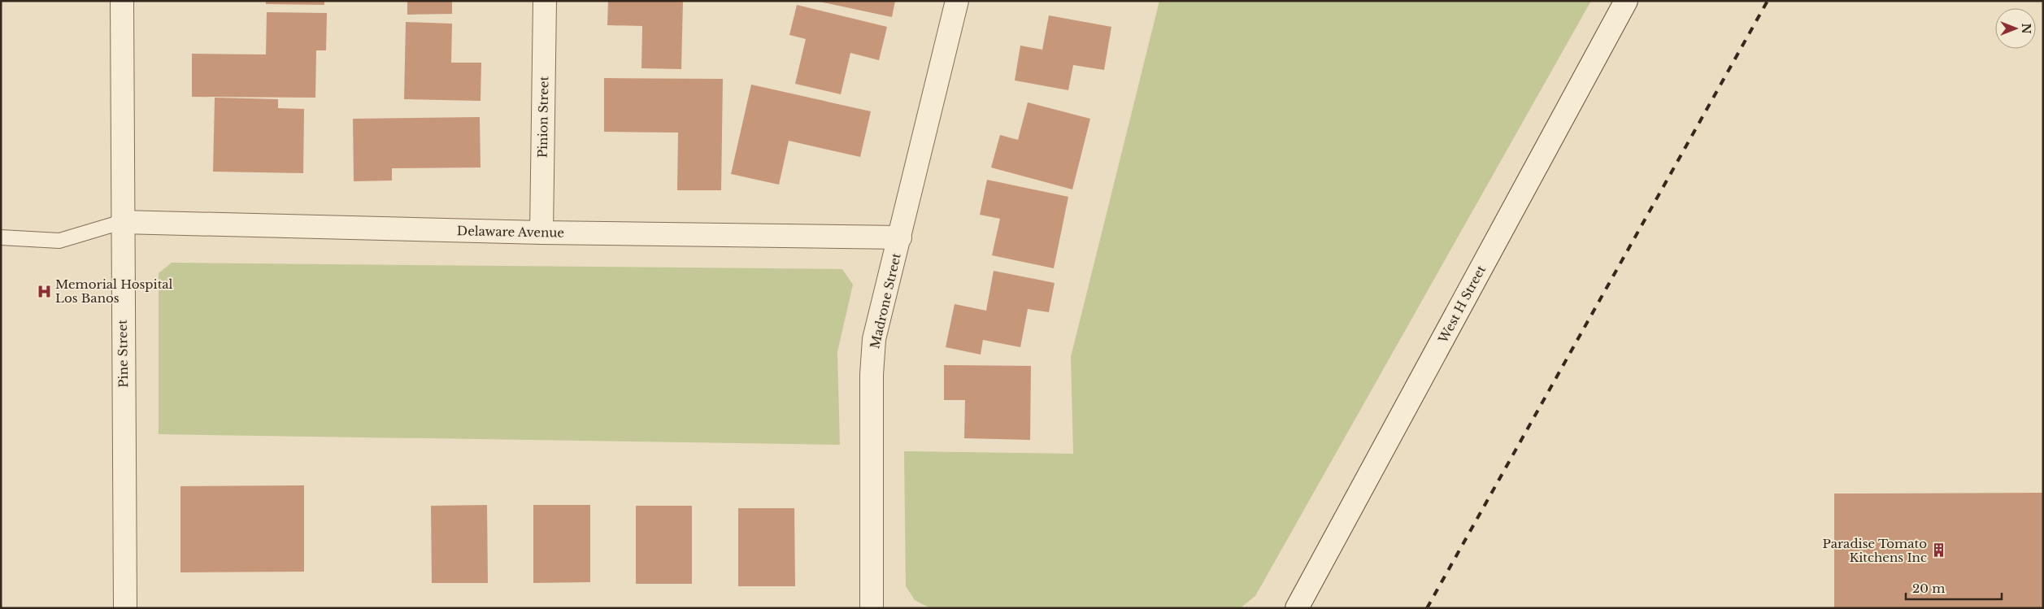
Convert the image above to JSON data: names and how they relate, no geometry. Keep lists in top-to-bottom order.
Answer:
{
  "streets": {
    "street": [
      "Pinion Street",
      "Delaware Avenue",
      "Madrone Street",
      "West H Street",
      "Pine Street"
    ]
  },
  "crossings": [
    ["Pinion Street", "Delaware Avenue"],
    ["Delaware Avenue", "Madrone Street"],
    ["Delaware Avenue", "Pine Street"]
  ],
  "places": {
    "hospital": ["Memorial Hospital Los Banos"],
    "building": ["Paradise Tomato Kitchens Inc"]
  },
  "scale_bar": "20 m",
  "north": "right"
}
